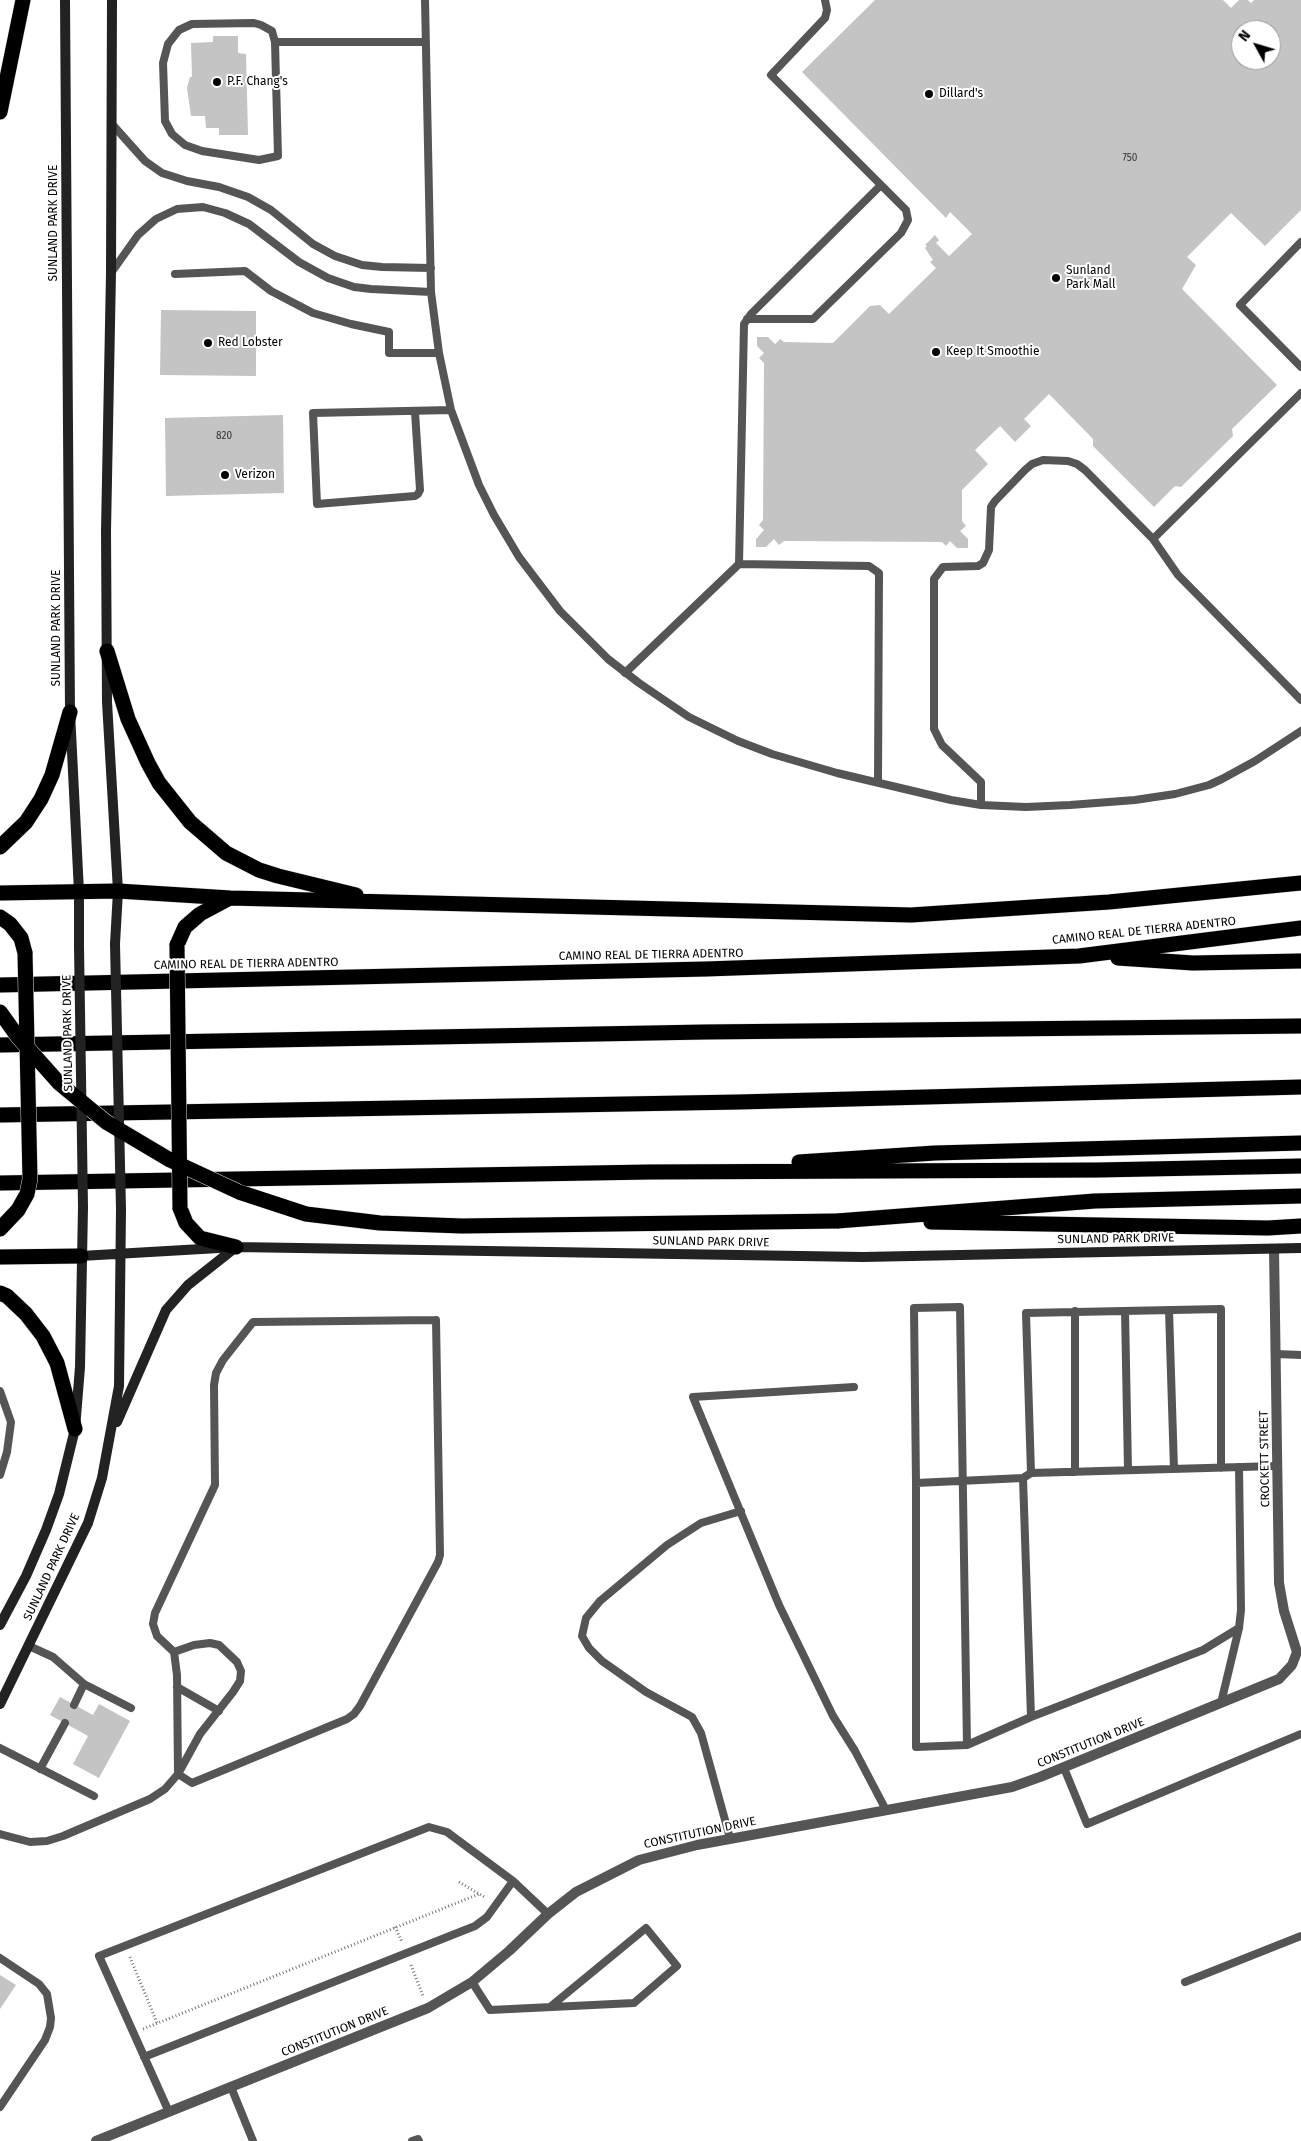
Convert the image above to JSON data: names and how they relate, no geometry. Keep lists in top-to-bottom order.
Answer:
{
  "streets": {
    "highway": ["CAMINO REAL DE TIERRA ADENTRO"],
    "main road": ["SUNLAND PARK DRIVE"],
    "street": ["CROCKETT STREET", "CONSTITUTION DRIVE"]
  },
  "crossings": [
    ["SUNLAND PARK DRIVE", "CROCKETT STREET"],
    ["CROCKETT STREET", "CONSTITUTION DRIVE"]
  ],
  "places": [
    "P.F. Chang's",
    "Dillard's",
    "Sunland Park Mall",
    "Red Lobster",
    "Keep It Smoothie",
    "Verizon"
  ],
  "house_numbers": ["750", "820"],
  "north": "top left"
}
